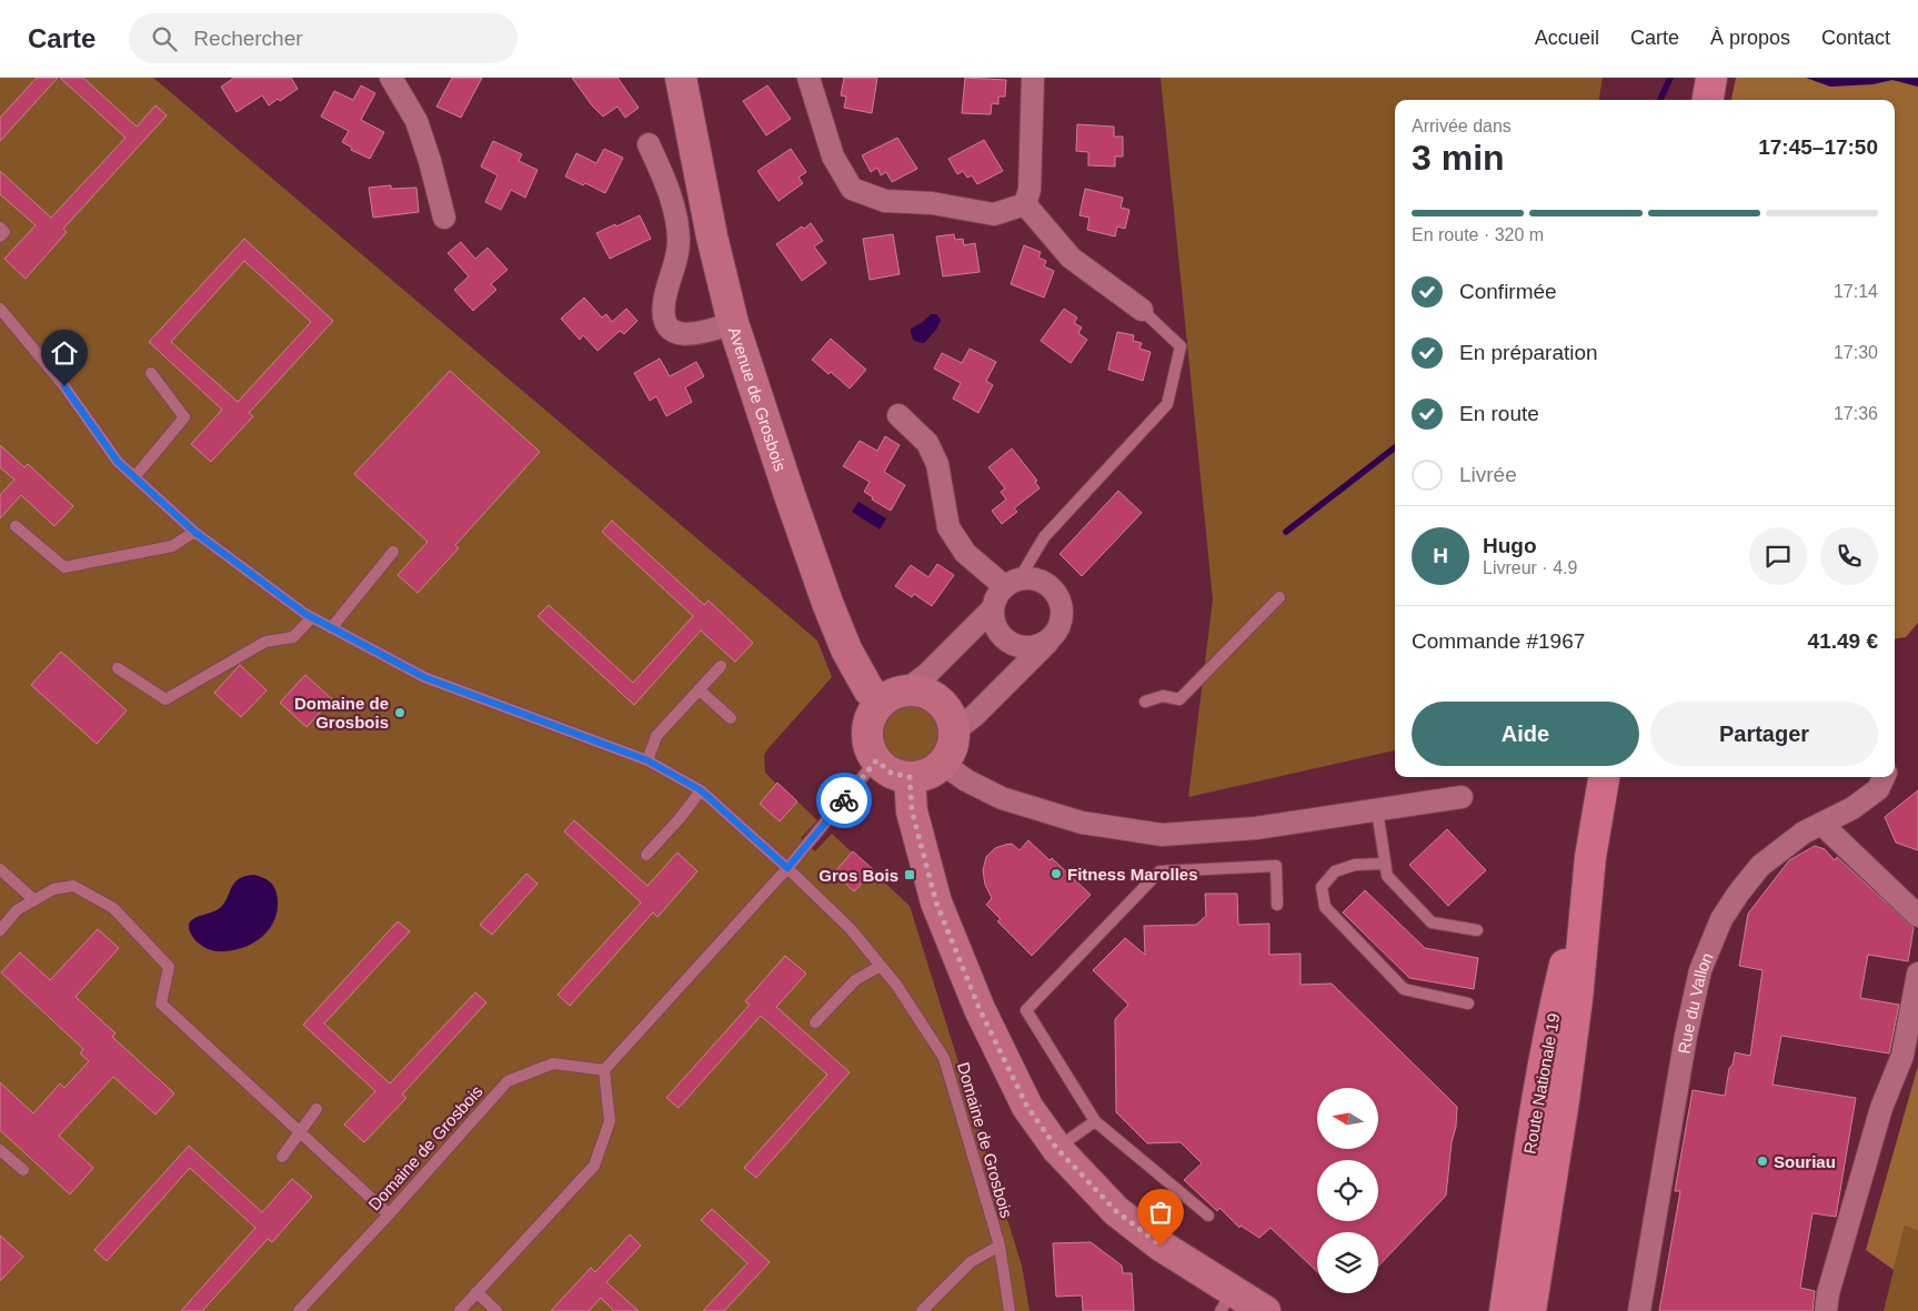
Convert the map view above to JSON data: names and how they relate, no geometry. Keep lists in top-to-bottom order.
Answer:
{
  "streets": {
    "main road": ["Route Nationale 19"],
    "street": ["Avenue de Grosbois", "Rue du Vallon"],
    "lane": ["Domaine de Grosbois"]
  },
  "places": {
    "other": ["Domaine de Grosbois", "Fitness Marolles", "Souriau"],
    "transit": ["Gros Bois"]
  },
  "north": "left",
  "page": {
    "header": "Carte",
    "search": "Rechercher",
    "nav": [
      "Accueil",
      "Carte",
      "À propos",
      "Contact"
    ],
    "heading": ["3 min", "Arrivée dans", "17:45–17:50"],
    "panel": [
      "Hugo",
      "Livreur · 4.9",
      "Commande #1967",
      "41.49 €"
    ],
    "bar": "En route · 320 m",
    "list": [
      ["Confirmée", "17:14"],
      ["En préparation", "17:30"],
      ["En route", "17:36"],
      "Livrée"
    ],
    "round": "H",
    "buttons": ["Aide", "Partager"]
  }
}
